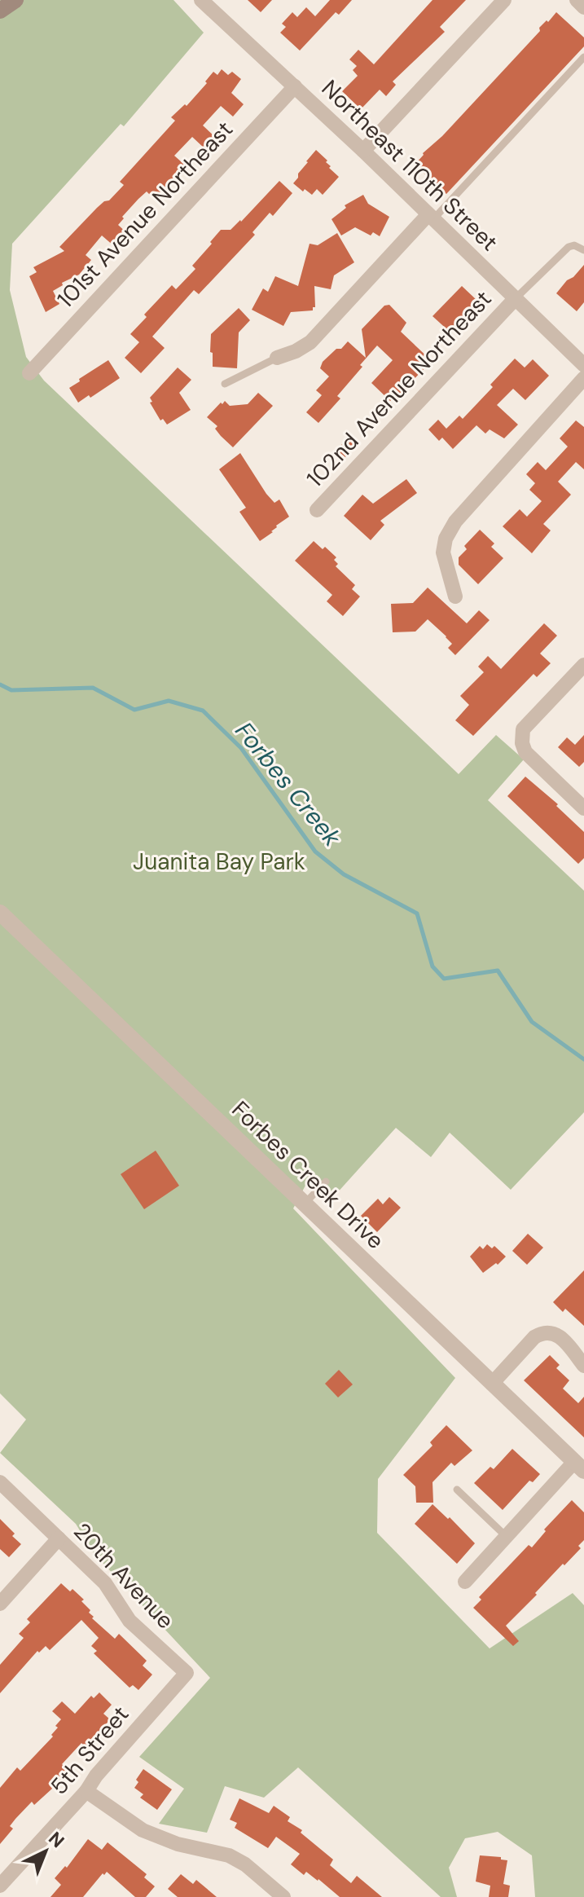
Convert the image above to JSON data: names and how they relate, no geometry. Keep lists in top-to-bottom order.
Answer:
{
  "streets": {
    "street": [
      "Northeast 110th Street",
      "101st Avenue Northeast",
      "102nd Avenue Northeast",
      "Forbes Creek Drive",
      "20th Avenue",
      "5th Street"
    ]
  },
  "crossings": [
    ["Northeast 110th Street", "101st Avenue Northeast"],
    ["Northeast 110th Street", "102nd Avenue Northeast"],
    ["20th Avenue", "5th Street"]
  ],
  "water": ["Forbes Creek"],
  "parks": ["Juanita Bay Park"],
  "north": "top right"
}
